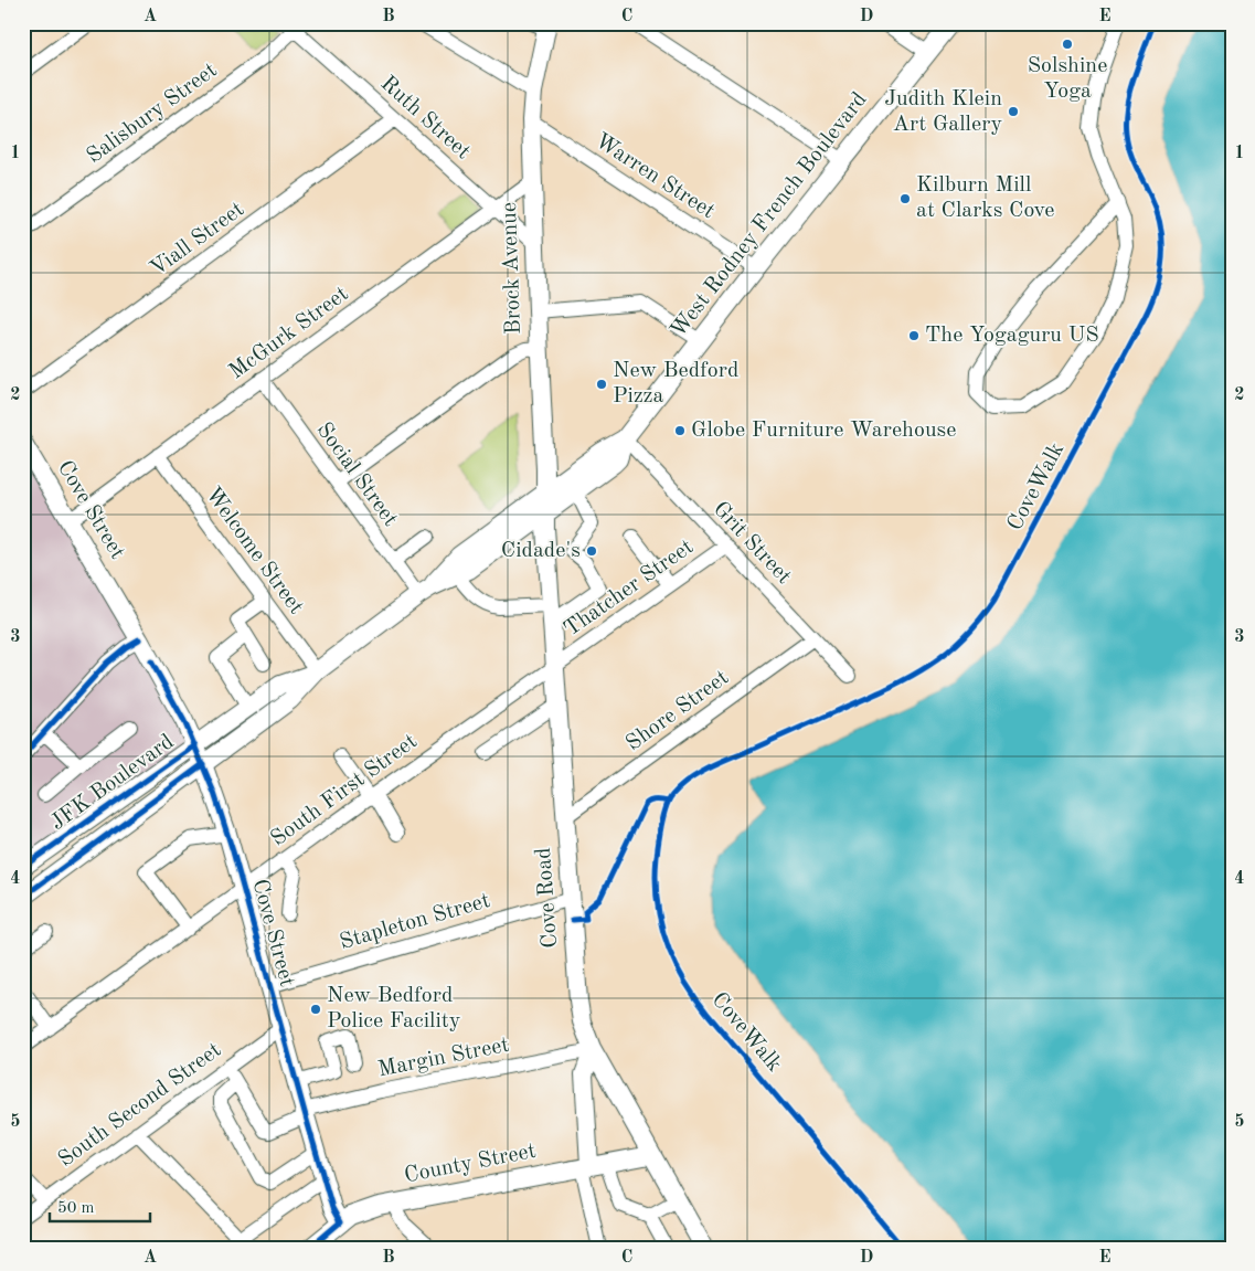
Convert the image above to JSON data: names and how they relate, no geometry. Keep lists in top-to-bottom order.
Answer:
{
  "streets": {
    "main road": [
      "West Rodney French Boulevard",
      "Brock Avenue",
      "Cove Street",
      "JFK Boulevard",
      "Cove Road",
      "County Street"
    ],
    "street": [
      "Salisbury Street",
      "Ruth Street",
      "Warren Street",
      "Viall Street",
      "McGurk Street",
      "Social Street",
      "Grit Street",
      "Welcome Street",
      "Thatcher Street",
      "Shore Street",
      "South First Street",
      "Stapleton Street",
      "Margin Street",
      "South Second Street"
    ],
    "cycle path": ["CoveWalk"]
  },
  "crossings": [
    ["Salisbury Street", "Ruth Street"],
    ["Ruth Street", "Viall Street"],
    ["Ruth Street", "Brock Avenue"],
    ["Ruth Street", "McGurk Street"],
    ["Warren Street", "West Rodney French Boulevard"],
    ["Warren Street", "Brock Avenue"],
    ["West Rodney French Boulevard", "Brock Avenue"],
    ["West Rodney French Boulevard", "Social Street"],
    ["West Rodney French Boulevard", "Cove Street"],
    ["West Rodney French Boulevard", "Grit Street"],
    ["West Rodney French Boulevard", "Welcome Street"],
    ["West Rodney French Boulevard", "JFK Boulevard"],
    ["West Rodney French Boulevard", "Cove Road"],
    ["Brock Avenue", "McGurk Street"],
    ["Brock Avenue", "Cove Road"],
    ["McGurk Street", "Social Street"],
    ["McGurk Street", "Cove Street"],
    ["McGurk Street", "Welcome Street"],
    ["Cove Street", "JFK Boulevard"],
    ["Cove Street", "South First Street"],
    ["Cove Street", "Stapleton Street"],
    ["Cove Street", "Margin Street"],
    ["Cove Street", "South Second Street"],
    ["Cove Street", "County Street"],
    ["Grit Street", "Thatcher Street"],
    ["Grit Street", "Shore Street"],
    ["Thatcher Street", "South First Street"],
    ["Thatcher Street", "Cove Road"],
    ["Shore Street", "Cove Road"],
    ["South First Street", "Cove Road"],
    ["Cove Road", "Stapleton Street"],
    ["Cove Road", "Margin Street"],
    ["Cove Road", "County Street"]
  ],
  "places": [
    "Solshine Yoga",
    "Judith Klein Art Gallery",
    "Kilburn Mill at Clarks Cove",
    "The Yogaguru US",
    "New Bedford Pizza",
    "Globe Furniture Warehouse",
    "Cidade's",
    "New Bedford Police Facility"
  ],
  "scale_bar": "50 m",
  "grid": {
    "columns": [
      "A",
      "B",
      "C",
      "D",
      "E"
    ],
    "rows": [
      "1",
      "2",
      "3",
      "4",
      "5"
    ]
  }
}
